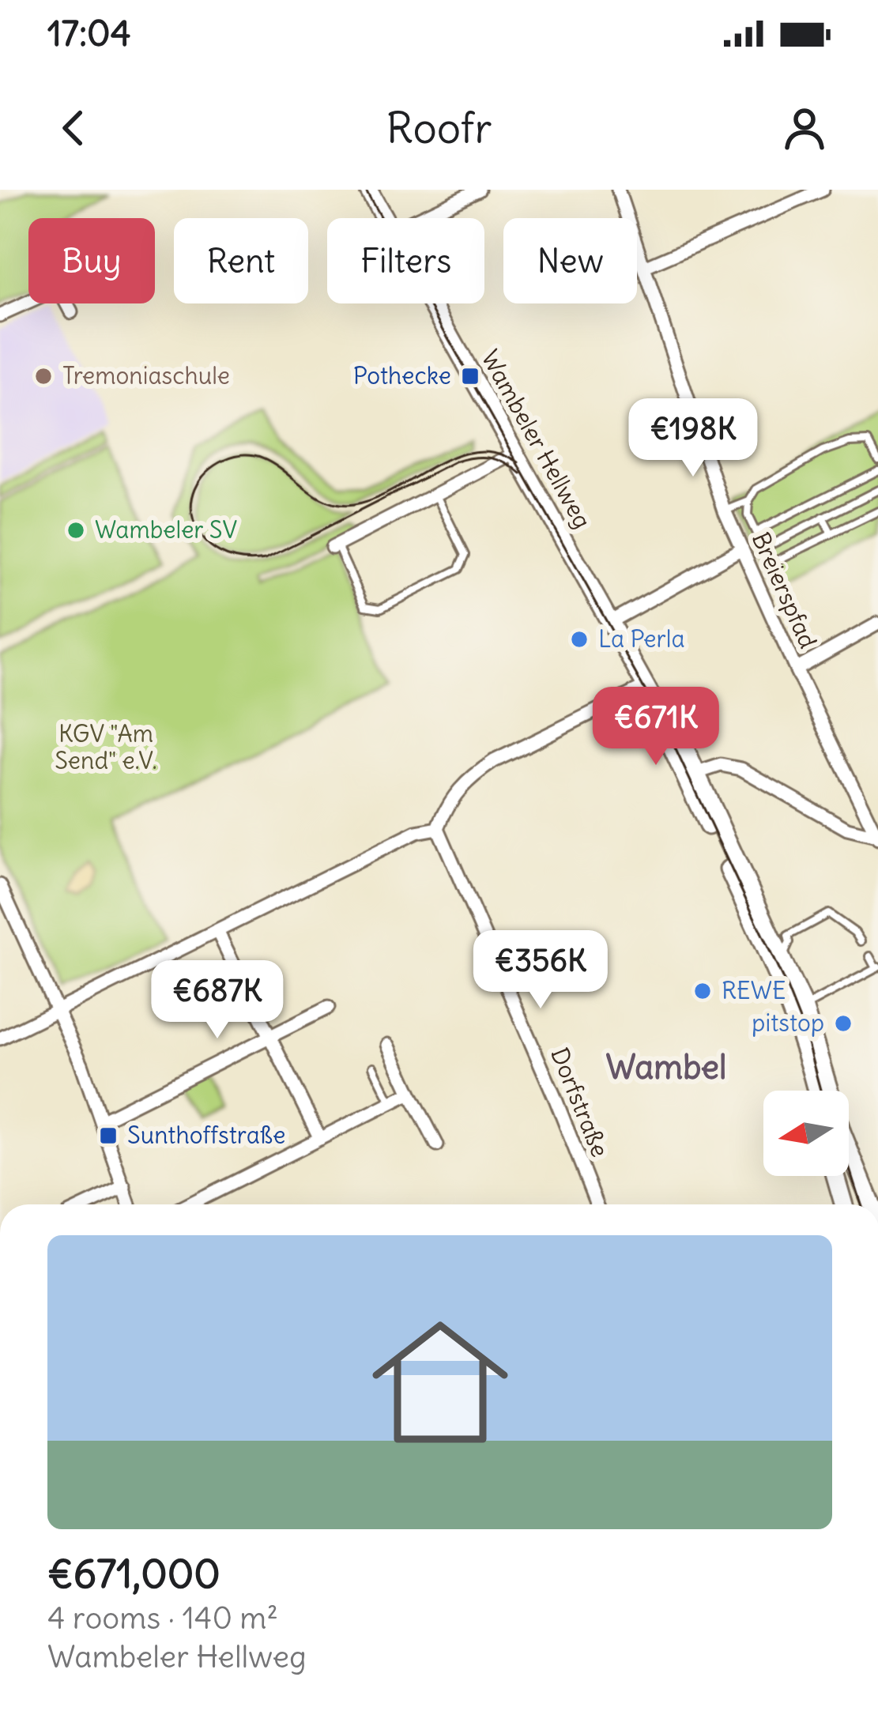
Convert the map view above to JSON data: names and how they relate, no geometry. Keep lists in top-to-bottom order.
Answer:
{
  "streets": {
    "main road": ["Wambeler Hellweg"],
    "street": ["Breierspfad", "Dorfstraße"]
  },
  "districts": ["Wambel"],
  "parks": ["KGV \"Am Send\" e.V."],
  "places": {
    "other": [
      "Tremoniaschule",
      "Wambeler SV",
      "La Perla",
      "REWE",
      "pitstop"
    ],
    "transit": ["Pothecke", "Sunthoffstraße"]
  },
  "north": "left",
  "page": {
    "status": "17:04",
    "header": "Roofr",
    "chip": [
      "Buy",
      "Rent",
      "Filters",
      "New"
    ],
    "price": [
      "€198K",
      "€671K",
      "€356K",
      "€687K"
    ],
    "list": [
      {
        "name": "€671,000",
        "note": "4 rooms · 140 m² · Wambeler Hellweg"
      }
    ]
  }
}
